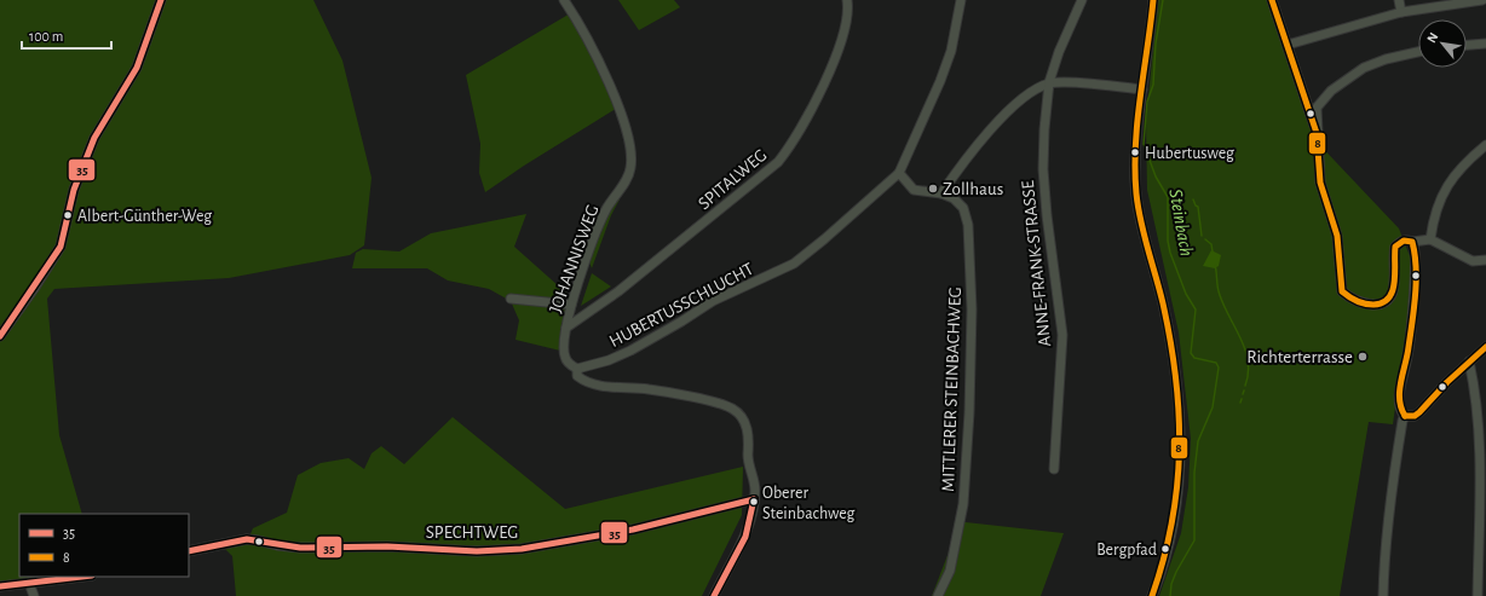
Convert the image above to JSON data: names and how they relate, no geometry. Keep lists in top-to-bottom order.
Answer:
{
  "streets": {
    "street": [
      "SPITALWEG",
      "JOHANNISWEG",
      "ANNE-FRANK-STRASSE",
      "HUBERTUSSCHLUCHT",
      "MITTLERER STEINBACHWEG",
      "SPECHTWEG"
    ]
  },
  "crossings": [
    ["SPITALWEG", "JOHANNISWEG"],
    ["JOHANNISWEG", "HUBERTUSSCHLUCHT"]
  ],
  "water": ["Steinbach"],
  "places": [
    "Hubertusweg",
    "Zollhaus",
    "Albert-Günther-Weg",
    "Richterterrasse",
    "Oberer Steinbachweg",
    "Bergpfad"
  ],
  "lines": ["transit line 35", "transit line 8"],
  "legend": ["35", "8"],
  "scale_bar": "100 m",
  "north": "top left"
}
